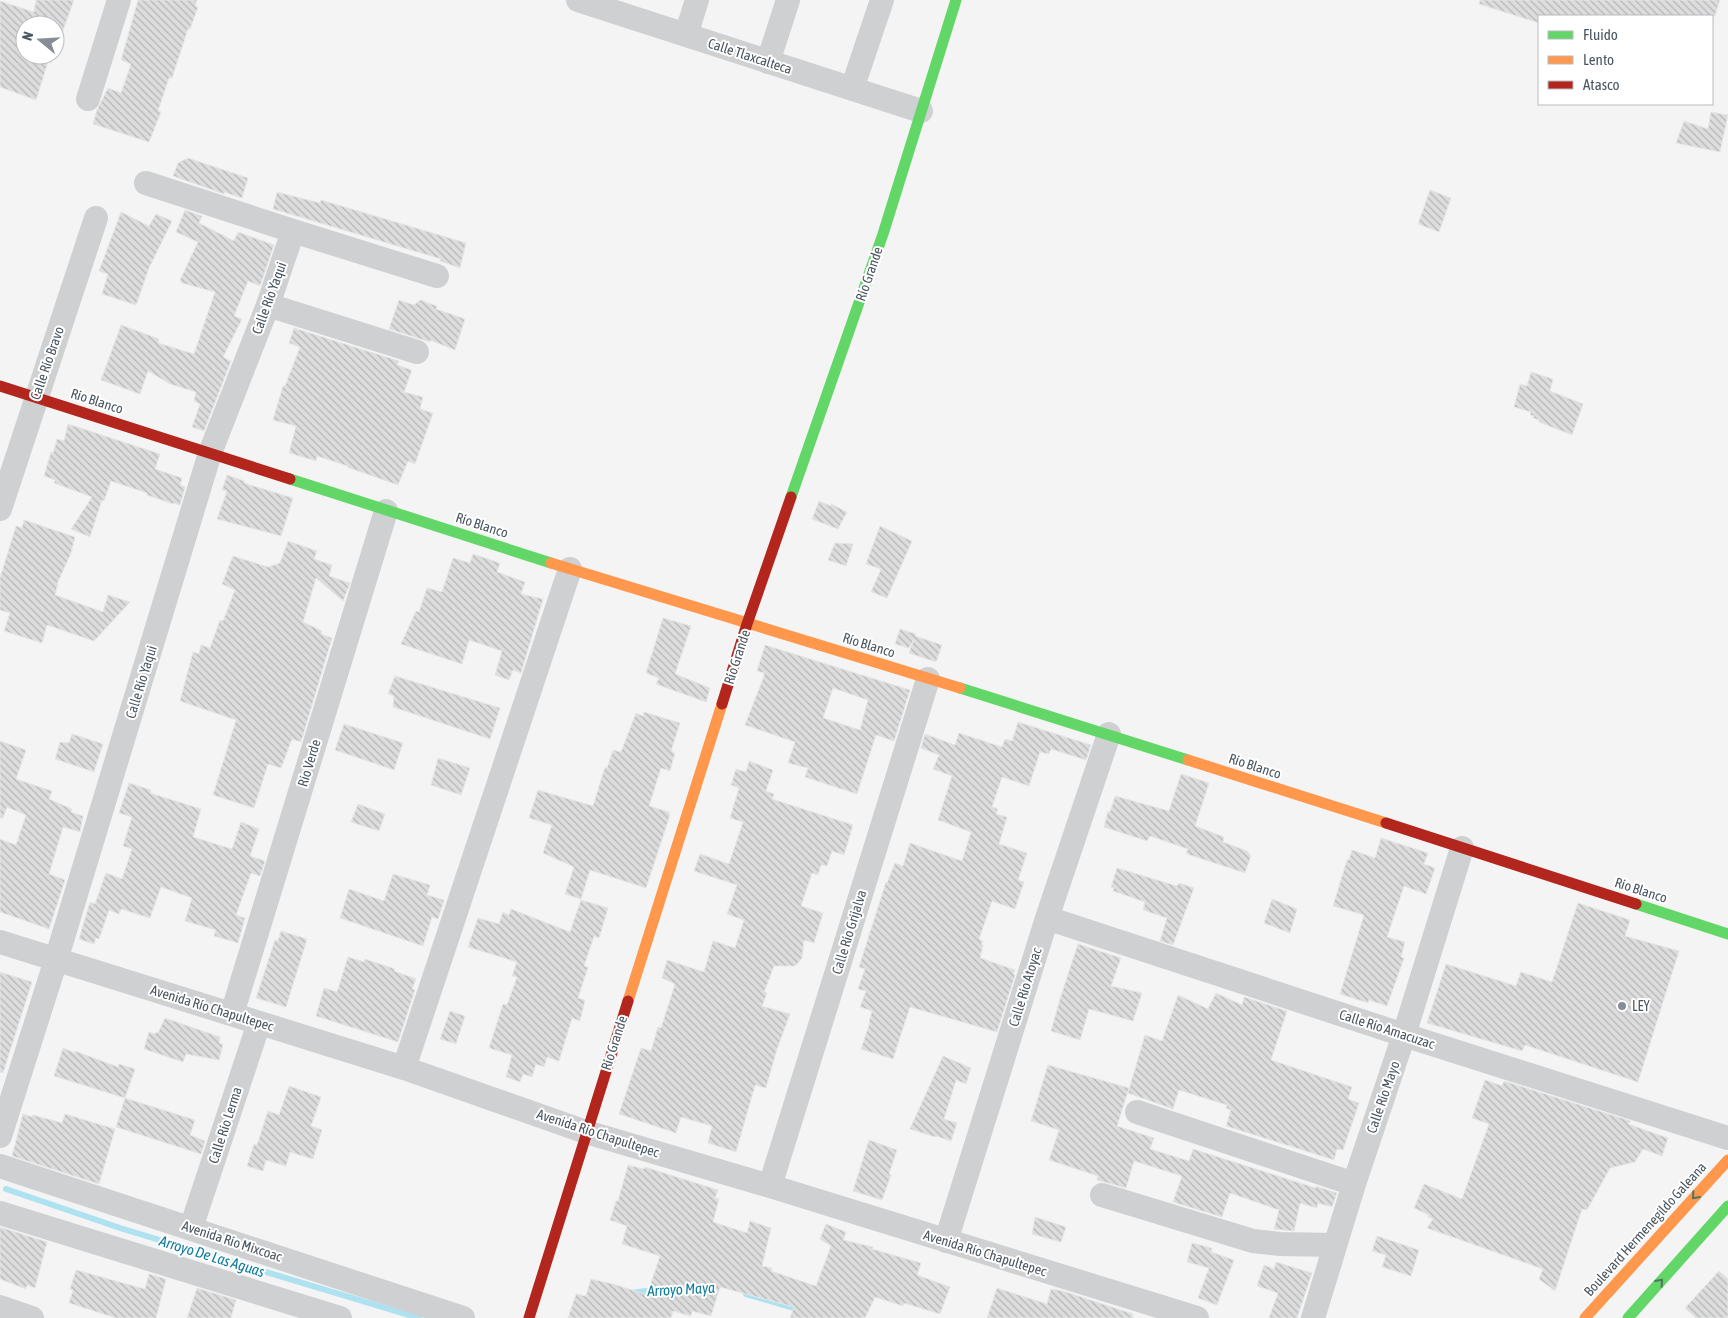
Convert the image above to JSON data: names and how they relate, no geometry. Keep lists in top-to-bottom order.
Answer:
{
  "streets": {
    "street": [
      "Calle Tlaxcalteca",
      "Río Grande",
      "Calle Río Yaqui",
      "Calle Río Bravo",
      "Río Blanco",
      "Río Verde",
      "Calle Río Grijalva",
      "Calle Río Atoyac",
      "Avenida Río Chapultepec",
      "Calle Río Amacuzac",
      "Calle Río Mayo",
      "Calle Río Lerma",
      "Boulevard Hermenegildo Galeana",
      "Avenida Río Mixcoac"
    ]
  },
  "crossings": [
    ["Calle Tlaxcalteca", "Río Grande"],
    ["Río Grande", "Río Blanco"],
    ["Río Grande", "Avenida Río Chapultepec"],
    ["Calle Río Yaqui", "Río Blanco"],
    ["Calle Río Yaqui", "Avenida Río Chapultepec"],
    ["Calle Río Bravo", "Río Blanco"],
    ["Río Blanco", "Río Verde"],
    ["Río Blanco", "Calle Río Grijalva"],
    ["Río Blanco", "Calle Río Atoyac"],
    ["Río Blanco", "Calle Río Mayo"],
    ["Río Verde", "Avenida Río Chapultepec"],
    ["Calle Río Grijalva", "Avenida Río Chapultepec"],
    ["Calle Río Atoyac", "Avenida Río Chapultepec"],
    ["Calle Río Atoyac", "Calle Río Amacuzac"],
    ["Avenida Río Chapultepec", "Calle Río Lerma"],
    ["Calle Río Amacuzac", "Calle Río Mayo"],
    ["Calle Río Lerma", "Avenida Río Mixcoac"]
  ],
  "water": ["Arroyo De Las Aguas", "Arroyo Maya"],
  "places": ["LEY"],
  "legend": ["Fluido", "Lento", "Atasco"],
  "north": "left"
}
